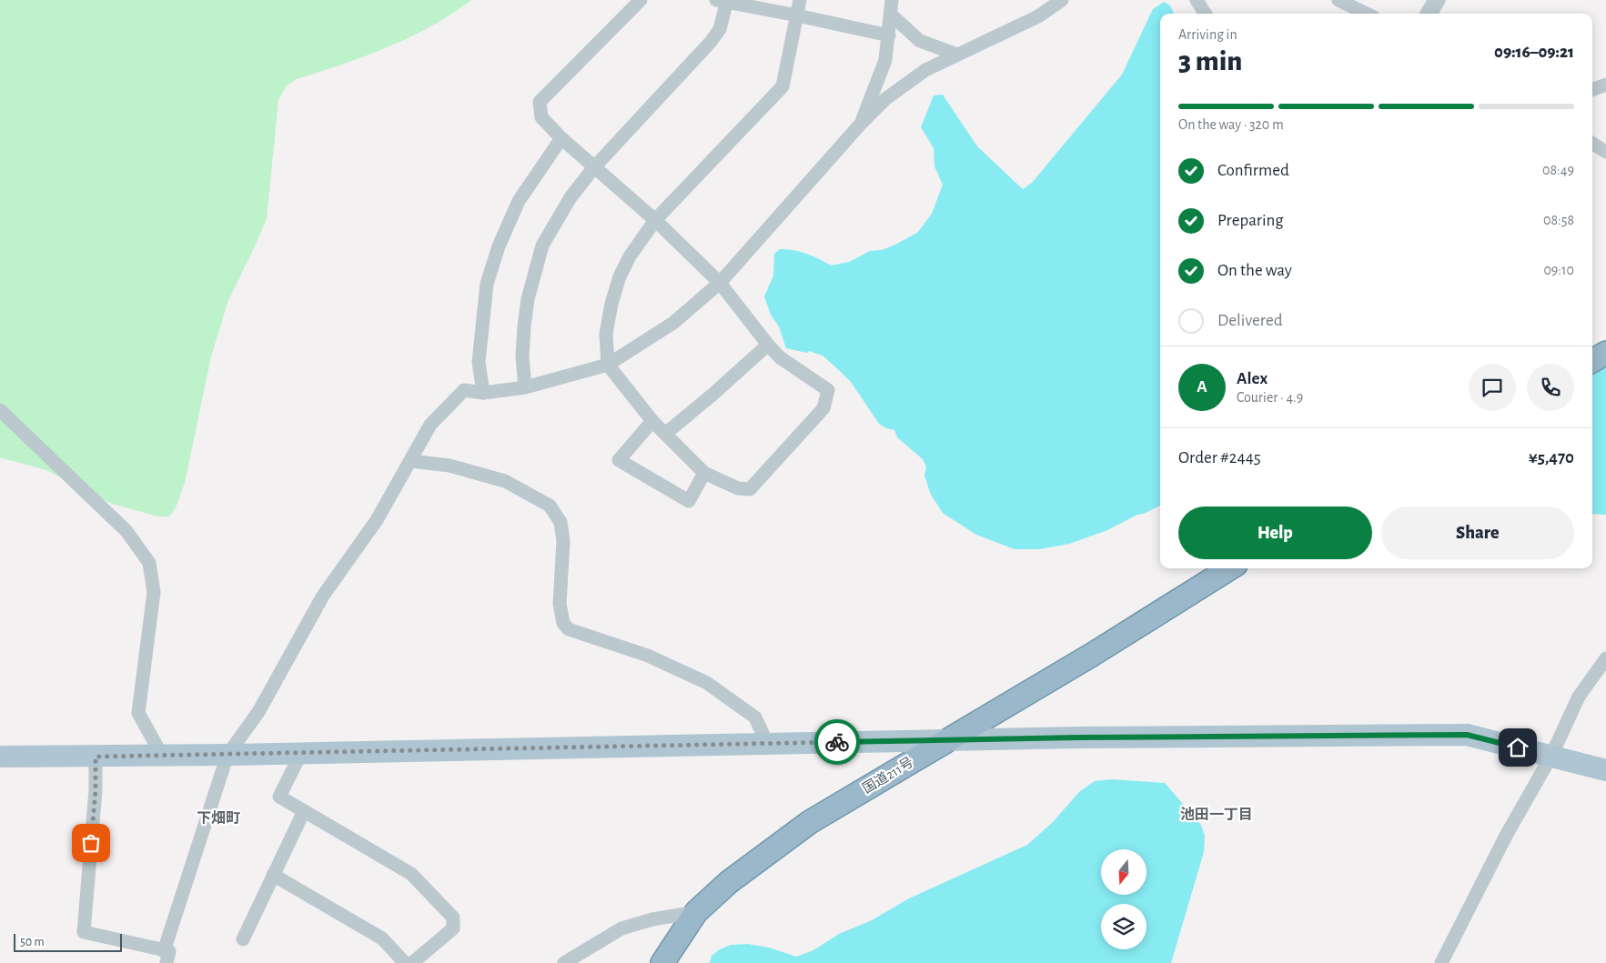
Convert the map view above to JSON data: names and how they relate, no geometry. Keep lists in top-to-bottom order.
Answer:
{
  "streets": {
    "highway": ["国道211号"]
  },
  "districts": ["池田一丁目", "下畑町"],
  "scale_bar": "50 m",
  "north": "bottom",
  "page": {
    "heading": ["3 min", "Arriving in", "09:16–09:21"],
    "panel": [
      "Alex",
      "Courier · 4.9",
      "Order #2445",
      "¥5,470"
    ],
    "bar": "On the way · 320 m",
    "list": [
      ["Confirmed", "08:49"],
      ["Preparing", "08:58"],
      ["On the way", "09:10"],
      "Delivered"
    ],
    "round": "A",
    "buttons": ["Help", "Share"],
    "scale": "50 m"
  }
}
